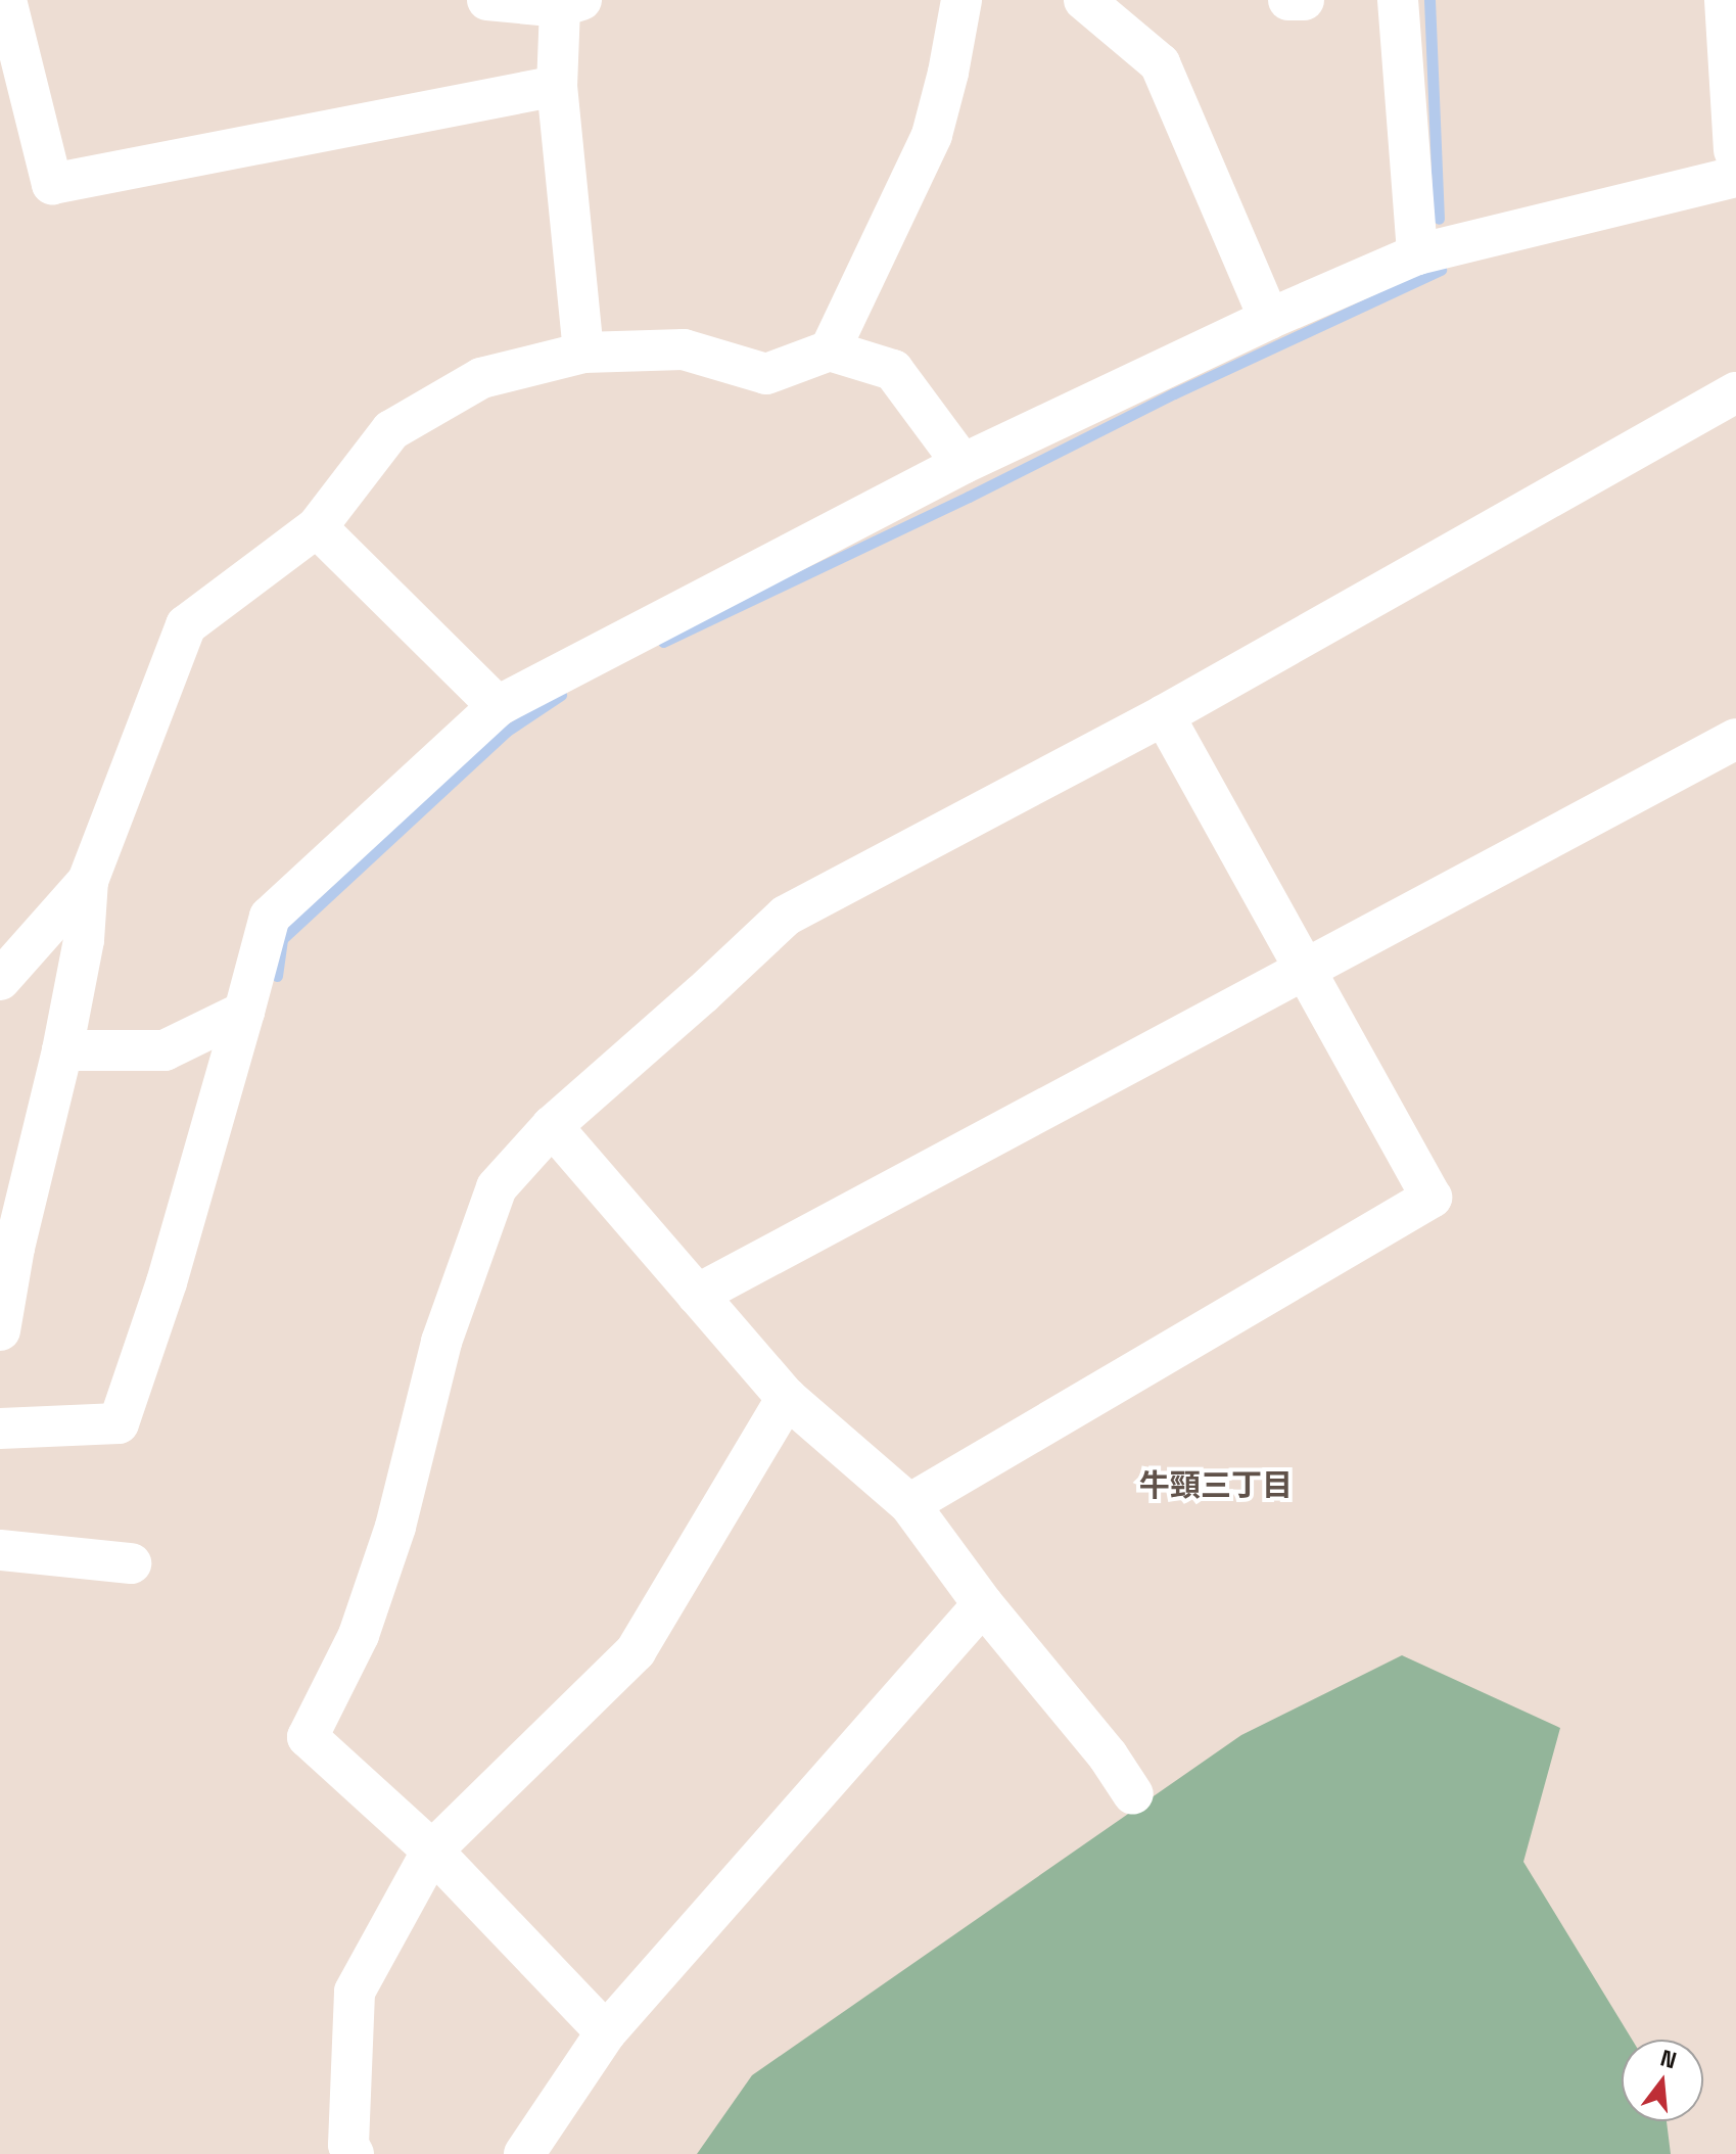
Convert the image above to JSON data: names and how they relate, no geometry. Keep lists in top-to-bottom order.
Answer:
{
  "districts": ["牛頸三丁目"],
  "north": "top"
}
